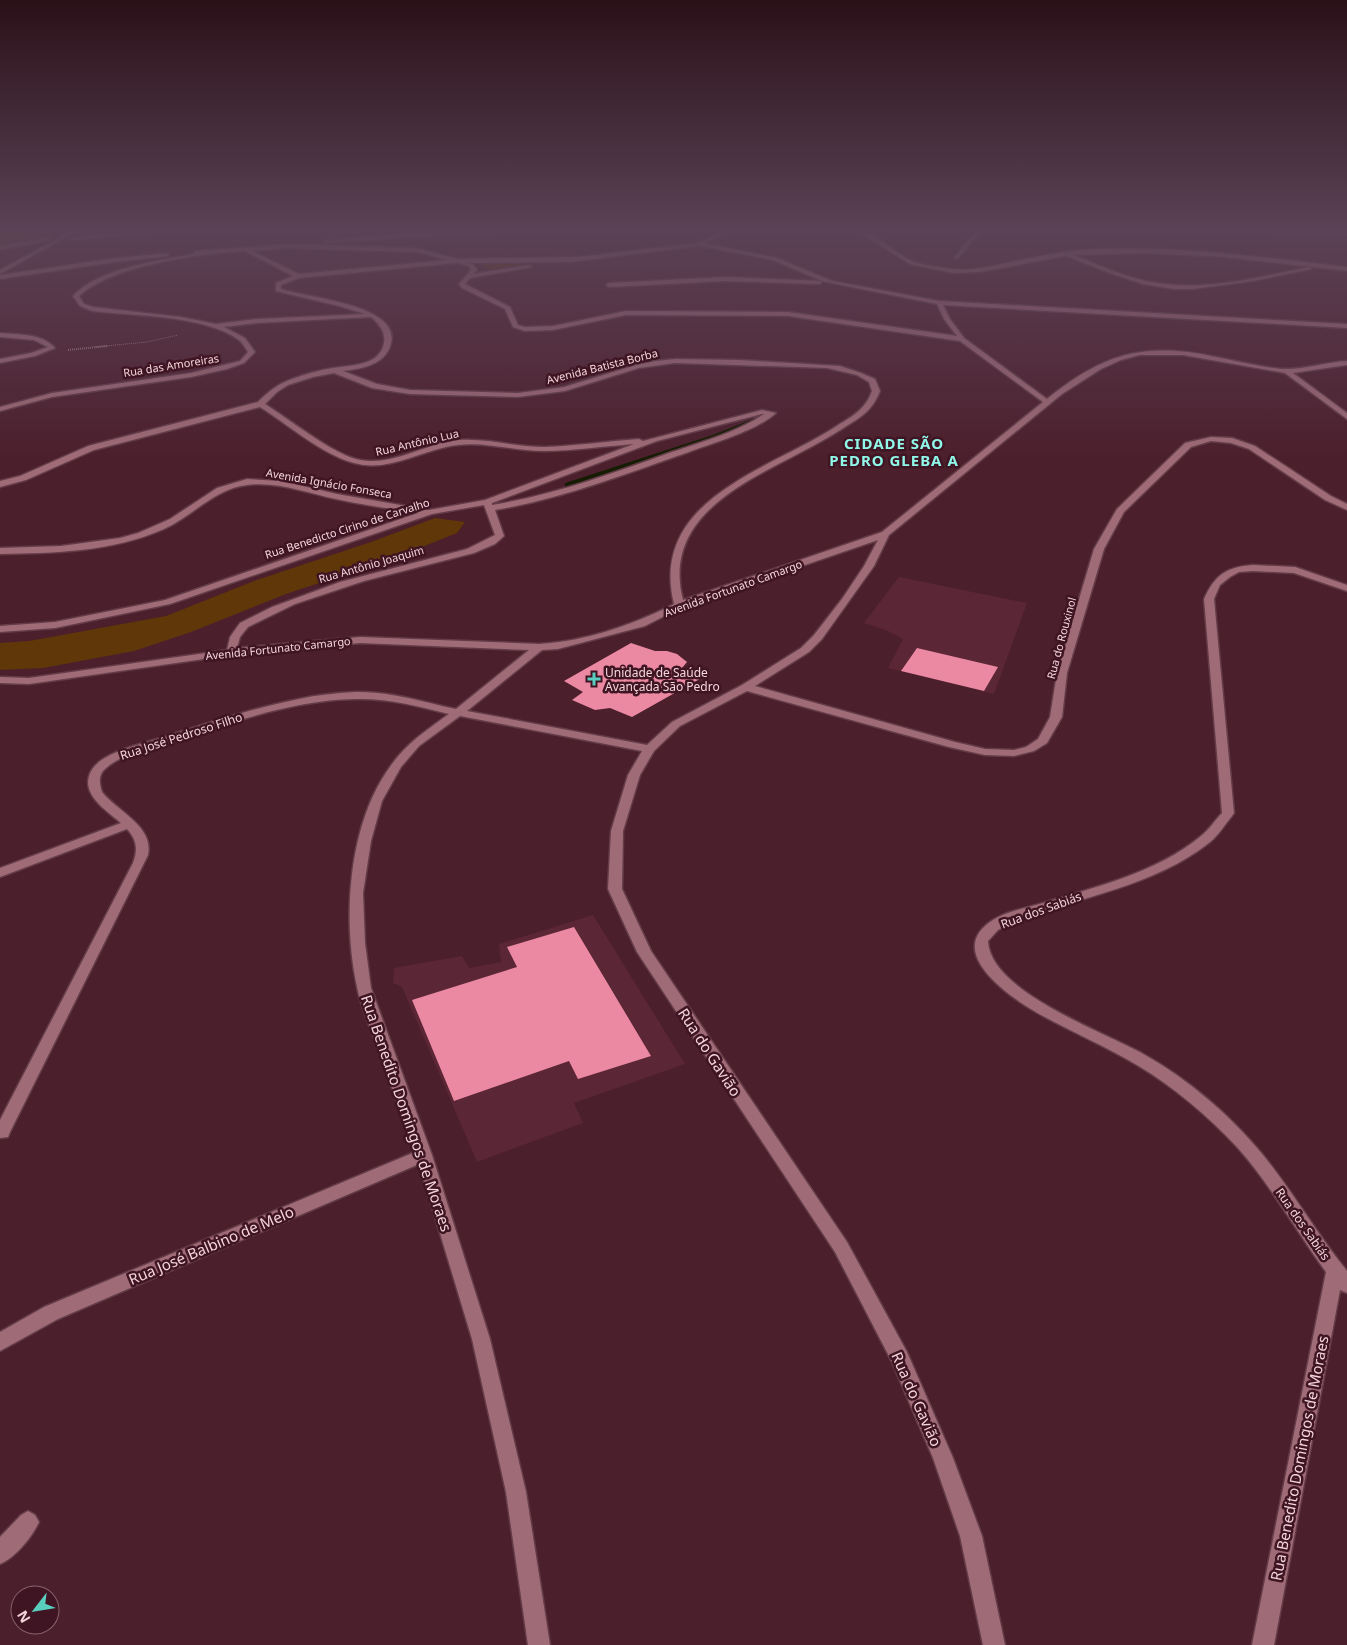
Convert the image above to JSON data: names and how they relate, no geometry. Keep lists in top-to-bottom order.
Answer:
{
  "streets": {
    "street": [
      "Rua das Amoreiras",
      "Avenida Batista Borba",
      "Rua Antônio Lua",
      "Avenida Ignácio Fonseca",
      "Rua Benedicto Cirino de Carvalho",
      "Rua Antônio Joaquim",
      "Avenida Fortunato Camargo",
      "Rua do Rouxinol",
      "Rua José Pedroso Filho",
      "Rua dos Sabiás",
      "Rua do Gavião",
      "Rua Benedito Domingos de Moraes",
      "Rua José Balbino de Melo"
    ]
  },
  "crossings": [
    ["Avenida Batista Borba", "Avenida Fortunato Camargo"],
    ["Rua Antônio Lua", "Rua Benedicto Cirino de Carvalho"],
    ["Avenida Ignácio Fonseca", "Rua Benedicto Cirino de Carvalho"],
    ["Rua Benedicto Cirino de Carvalho", "Rua Antônio Joaquim"],
    ["Rua Antônio Joaquim", "Avenida Fortunato Camargo"],
    ["Avenida Fortunato Camargo", "Rua do Gavião"],
    ["Avenida Fortunato Camargo", "Rua Benedito Domingos de Moraes"],
    ["Rua do Rouxinol", "Rua do Gavião"],
    ["Rua José Pedroso Filho", "Rua do Gavião"],
    ["Rua José Pedroso Filho", "Rua Benedito Domingos de Moraes"],
    ["Rua dos Sabiás", "Rua Benedito Domingos de Moraes"],
    ["Rua Benedito Domingos de Moraes", "Rua José Balbino de Melo"]
  ],
  "districts": ["CIDADE SÃO PEDRO GLEBA A"],
  "places": {
    "health": ["Unidade de Saúde Avançada São Pedro"]
  },
  "north": "bottom left"
}
